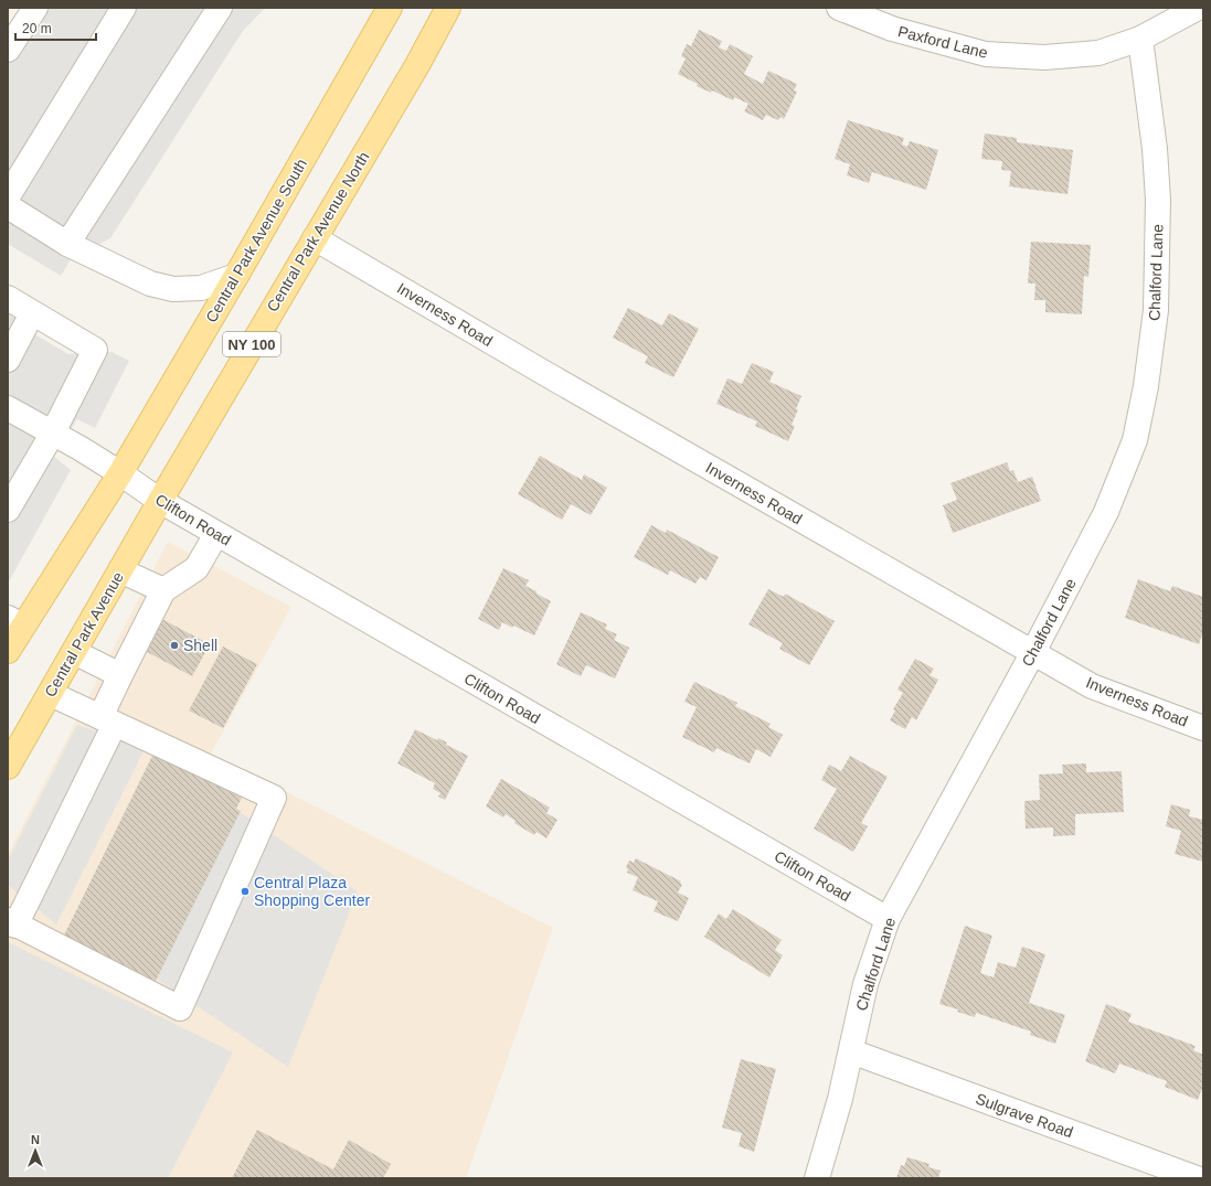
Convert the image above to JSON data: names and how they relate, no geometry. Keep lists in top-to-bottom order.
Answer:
{
  "streets": {
    "main road": [
      "Central Park Avenue North",
      "Central Park Avenue South",
      "NY 100",
      "Central Park Avenue"
    ],
    "street": [
      "Paxford Lane",
      "Chalford Lane",
      "Inverness Road",
      "Clifton Road",
      "Sulgrave Road"
    ]
  },
  "crossings": [
    ["Paxford Lane", "Chalford Lane"],
    ["Central Park Avenue North", "Inverness Road"],
    ["Central Park Avenue North", "Clifton Road"],
    ["Central Park Avenue North", "Central Park Avenue"],
    ["Central Park Avenue South", "NY 100"],
    ["Central Park Avenue South", "Clifton Road"],
    ["Chalford Lane", "Inverness Road"],
    ["Chalford Lane", "Clifton Road"],
    ["Chalford Lane", "Sulgrave Road"],
    ["NY 100", "Clifton Road"],
    ["Clifton Road", "Central Park Avenue"]
  ],
  "places": ["Shell", "Central Plaza Shopping Center"],
  "scale_bar": "20 m",
  "north": "top"
}
